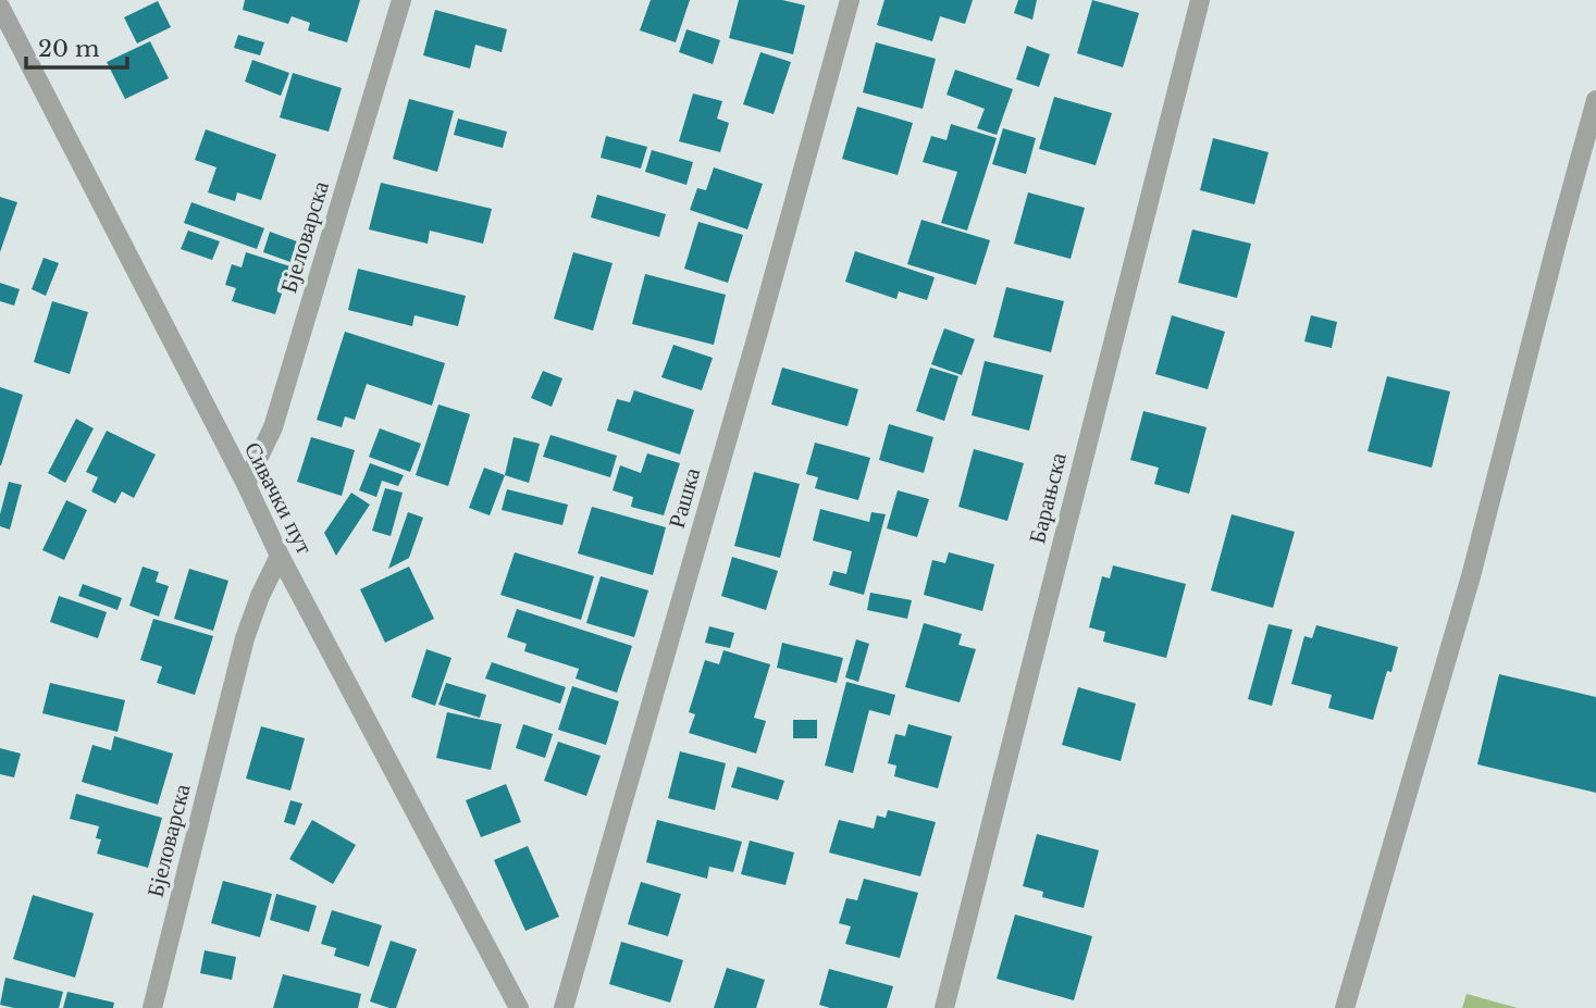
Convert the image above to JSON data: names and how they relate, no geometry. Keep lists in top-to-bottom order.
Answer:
{
  "streets": {
    "street": [
      "Бјеловарска",
      "Сивачки пут",
      "Рашка",
      "Барањска"
    ]
  },
  "crossings": [
    ["Бјеловарска", "Сивачки пут"]
  ],
  "scale_bar": "20 m"
}
